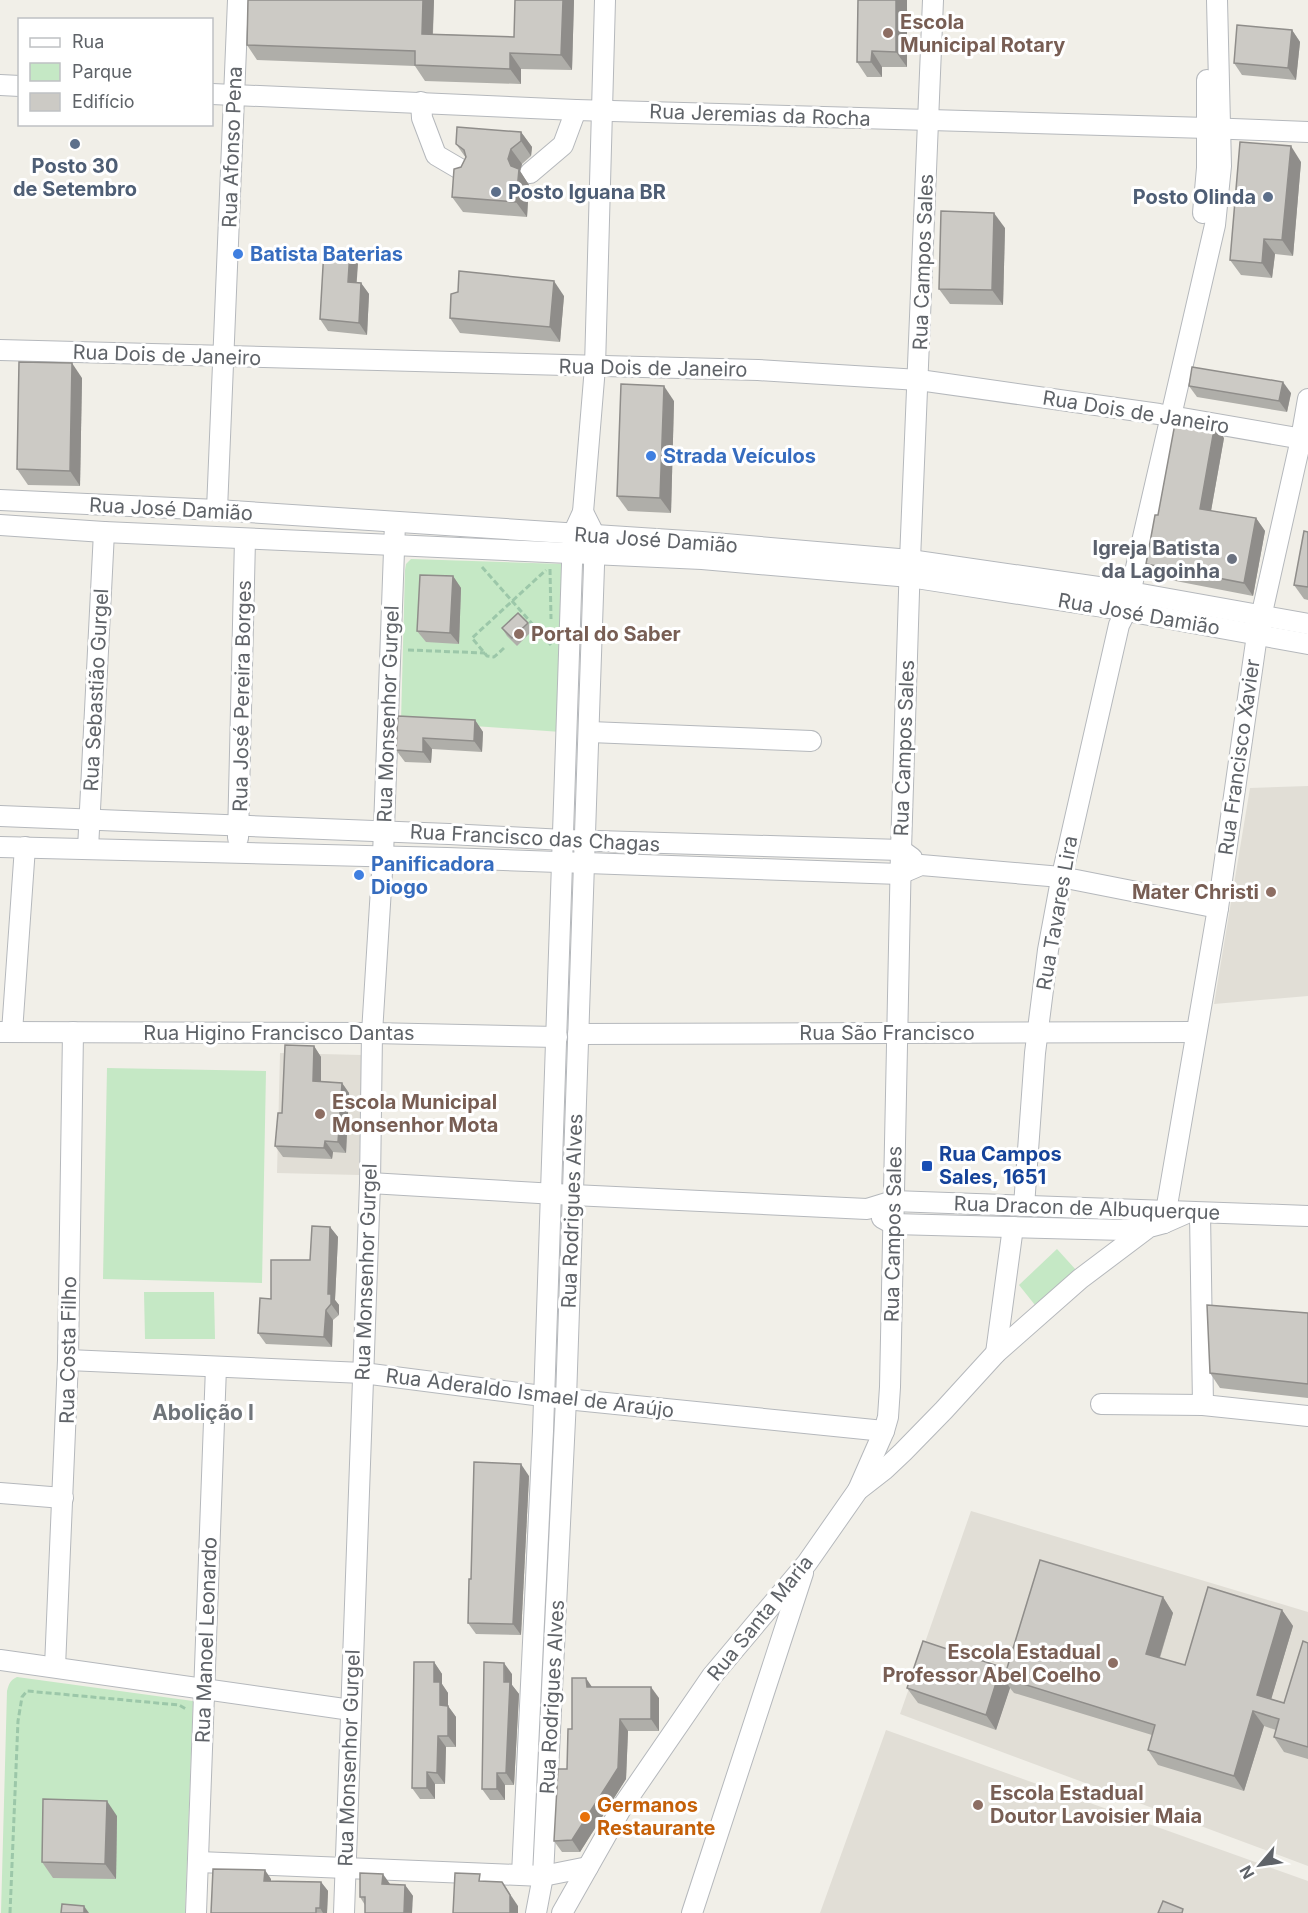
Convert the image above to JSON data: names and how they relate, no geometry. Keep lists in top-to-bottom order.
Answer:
{
  "streets": {
    "street": [
      "Rua Jeremias da Rocha",
      "Rua Afonso Pena",
      "Rua Campos Sales",
      "Rua Dois de Janeiro",
      "Rua José Damião",
      "Rua Sebastião Gurgel",
      "Rua José Pereira Borges",
      "Rua Monsenhor Gurgel",
      "Rua Francisco Xavier",
      "Rua Francisco das Chagas",
      "Rua Tavares Lira",
      "Rua Higino Francisco Dantas",
      "Rua São Francisco",
      "Rua Dracon de Albuquerque",
      "Rua Rodrigues Alves",
      "Rua Costa Filho",
      "Rua Aderaldo Ismael de Araújo",
      "Rua Santa Maria",
      "Rua Manoel Leonardo"
    ]
  },
  "crossings": [
    ["Rua Jeremias da Rocha", "Rua Afonso Pena"],
    ["Rua Jeremias da Rocha", "Rua Campos Sales"],
    ["Rua Jeremias da Rocha", "Rua Tavares Lira"],
    ["Rua Jeremias da Rocha", "Rua Rodrigues Alves"],
    ["Rua Afonso Pena", "Rua Dois de Janeiro"],
    ["Rua Afonso Pena", "Rua José Damião"],
    ["Rua Campos Sales", "Rua Dois de Janeiro"],
    ["Rua Campos Sales", "Rua José Damião"],
    ["Rua Campos Sales", "Rua Francisco das Chagas"],
    ["Rua Campos Sales", "Rua São Francisco"],
    ["Rua Campos Sales", "Rua Dracon de Albuquerque"],
    ["Rua Campos Sales", "Rua Aderaldo Ismael de Araújo"],
    ["Rua Campos Sales", "Rua Santa Maria"],
    ["Rua Dois de Janeiro", "Rua Francisco Xavier"],
    ["Rua Dois de Janeiro", "Rua Tavares Lira"],
    ["Rua Dois de Janeiro", "Rua Rodrigues Alves"],
    ["Rua José Damião", "Rua Sebastião Gurgel"],
    ["Rua José Damião", "Rua José Pereira Borges"],
    ["Rua José Damião", "Rua Monsenhor Gurgel"],
    ["Rua José Damião", "Rua Francisco Xavier"],
    ["Rua José Damião", "Rua Tavares Lira"],
    ["Rua José Damião", "Rua Rodrigues Alves"],
    ["Rua Sebastião Gurgel", "Rua Francisco das Chagas"],
    ["Rua José Pereira Borges", "Rua Francisco das Chagas"],
    ["Rua Monsenhor Gurgel", "Rua Francisco das Chagas"],
    ["Rua Monsenhor Gurgel", "Rua Higino Francisco Dantas"],
    ["Rua Monsenhor Gurgel", "Rua Dracon de Albuquerque"],
    ["Rua Monsenhor Gurgel", "Rua Aderaldo Ismael de Araújo"],
    ["Rua Francisco Xavier", "Rua Francisco das Chagas"],
    ["Rua Francisco Xavier", "Rua São Francisco"],
    ["Rua Francisco Xavier", "Rua Dracon de Albuquerque"],
    ["Rua Francisco Xavier", "Rua Santa Maria"],
    ["Rua Francisco das Chagas", "Rua Tavares Lira"],
    ["Rua Francisco das Chagas", "Rua Rodrigues Alves"],
    ["Rua Tavares Lira", "Rua São Francisco"],
    ["Rua Tavares Lira", "Rua Dracon de Albuquerque"],
    ["Rua Higino Francisco Dantas", "Rua Rodrigues Alves"],
    ["Rua Higino Francisco Dantas", "Rua Costa Filho"],
    ["Rua São Francisco", "Rua Rodrigues Alves"],
    ["Rua Dracon de Albuquerque", "Rua Rodrigues Alves"],
    ["Rua Dracon de Albuquerque", "Rua Santa Maria"],
    ["Rua Rodrigues Alves", "Rua Aderaldo Ismael de Araújo"],
    ["Rua Costa Filho", "Rua Aderaldo Ismael de Araújo"],
    ["Rua Aderaldo Ismael de Araújo", "Rua Manoel Leonardo"]
  ],
  "districts": ["Abolição I"],
  "places": {
    "other": [
      "Escola Municipal Rotary",
      "Posto 30 de Setembro",
      "Posto Iguana BR",
      "Posto Olinda",
      "Batista Baterias",
      "Strada Veículos",
      "Igreja Batista da Lagoinha",
      "Portal do Saber",
      "Panificadora Diogo",
      "Mater Christi",
      "Escola Municipal Monsenhor Mota",
      "Escola Estadual Professor Abel Coelho",
      "Escola Estadual Doutor Lavoisier Maia",
      "Germanos Restaurante"
    ],
    "transit": ["Rua Campos Sales, 1651"]
  },
  "legend": ["Rua", "Parque", "Edifício"],
  "north": "bottom left"
}
